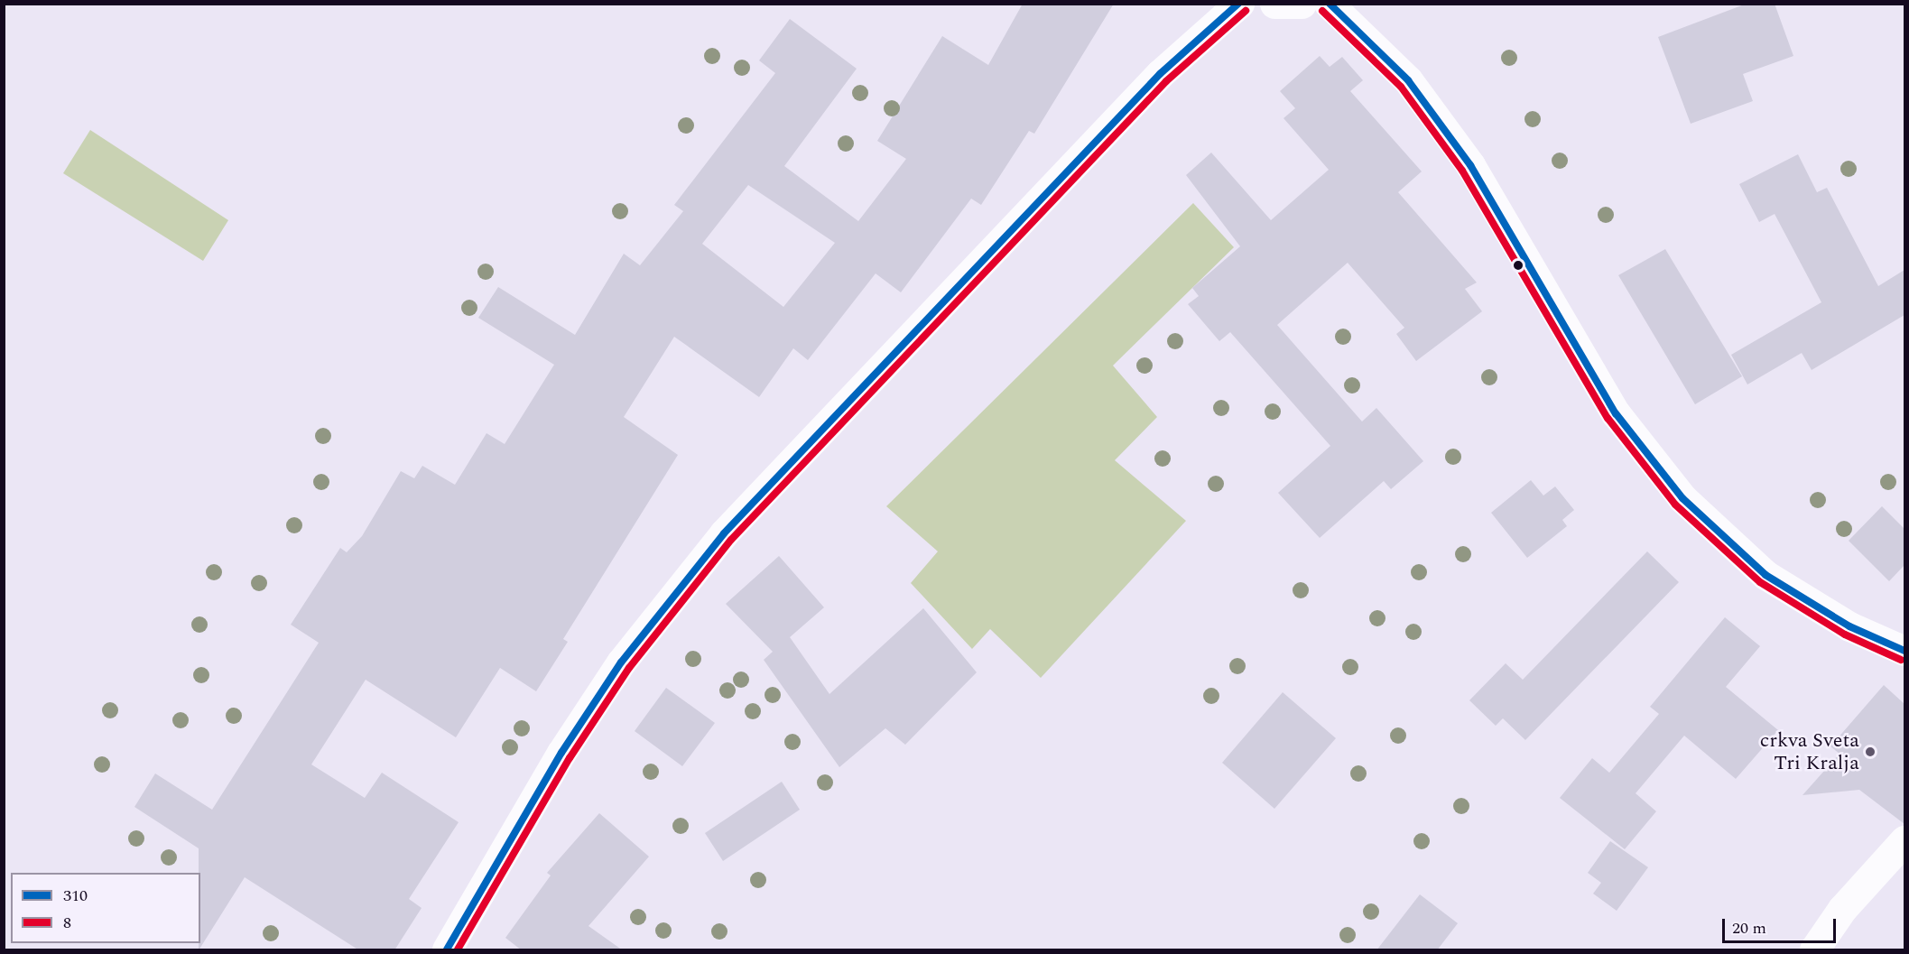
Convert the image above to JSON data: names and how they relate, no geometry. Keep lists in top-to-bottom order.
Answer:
{
  "places": ["crkva Sveta Tri Kralja"],
  "lines": ["transit line 310", "transit line 8"],
  "legend": ["310", "8"],
  "scale_bar": "20 m"
}
